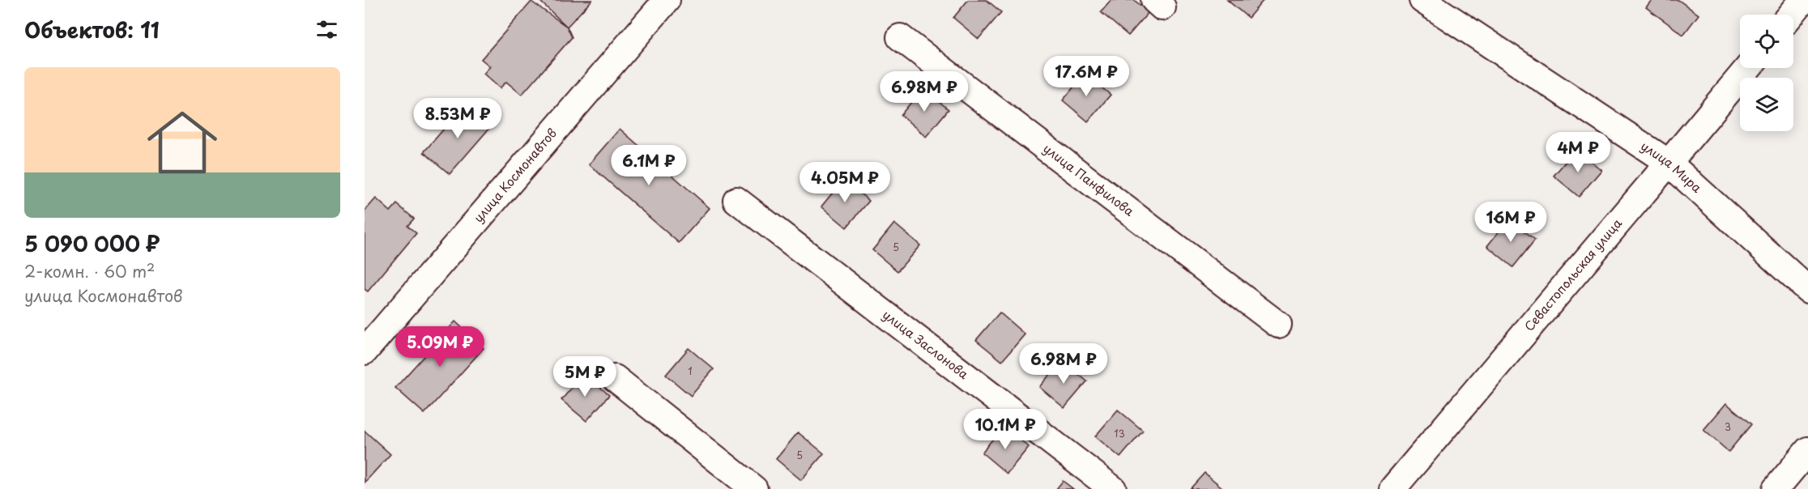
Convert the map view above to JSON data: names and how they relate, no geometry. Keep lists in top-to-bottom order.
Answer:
{
  "streets": {
    "street": [
      "улица Мира",
      "улица Космонавтов",
      "улица Панфилова",
      "Севастопольская улица",
      "улица Заслонова"
    ]
  },
  "crossings": [
    ["улица Мира", "Севастопольская улица"]
  ],
  "house_numbers": [
    "5",
    "1",
    "3",
    "13",
    "5"
  ],
  "page": {
    "heading": "Объектов: 11",
    "price": [
      "17.6M ₽",
      "6.98M ₽",
      "8.53M ₽",
      "4M ₽",
      "6.1M ₽",
      "4.05M ₽",
      "16M ₽",
      "5.09M ₽",
      "6.98M ₽",
      "5M ₽",
      "10.1M ₽"
    ],
    "list": [
      {
        "name": "5 090 000 ₽",
        "note": "2-комн. · 60 m² · улица Космонавтов"
      }
    ]
  }
}
